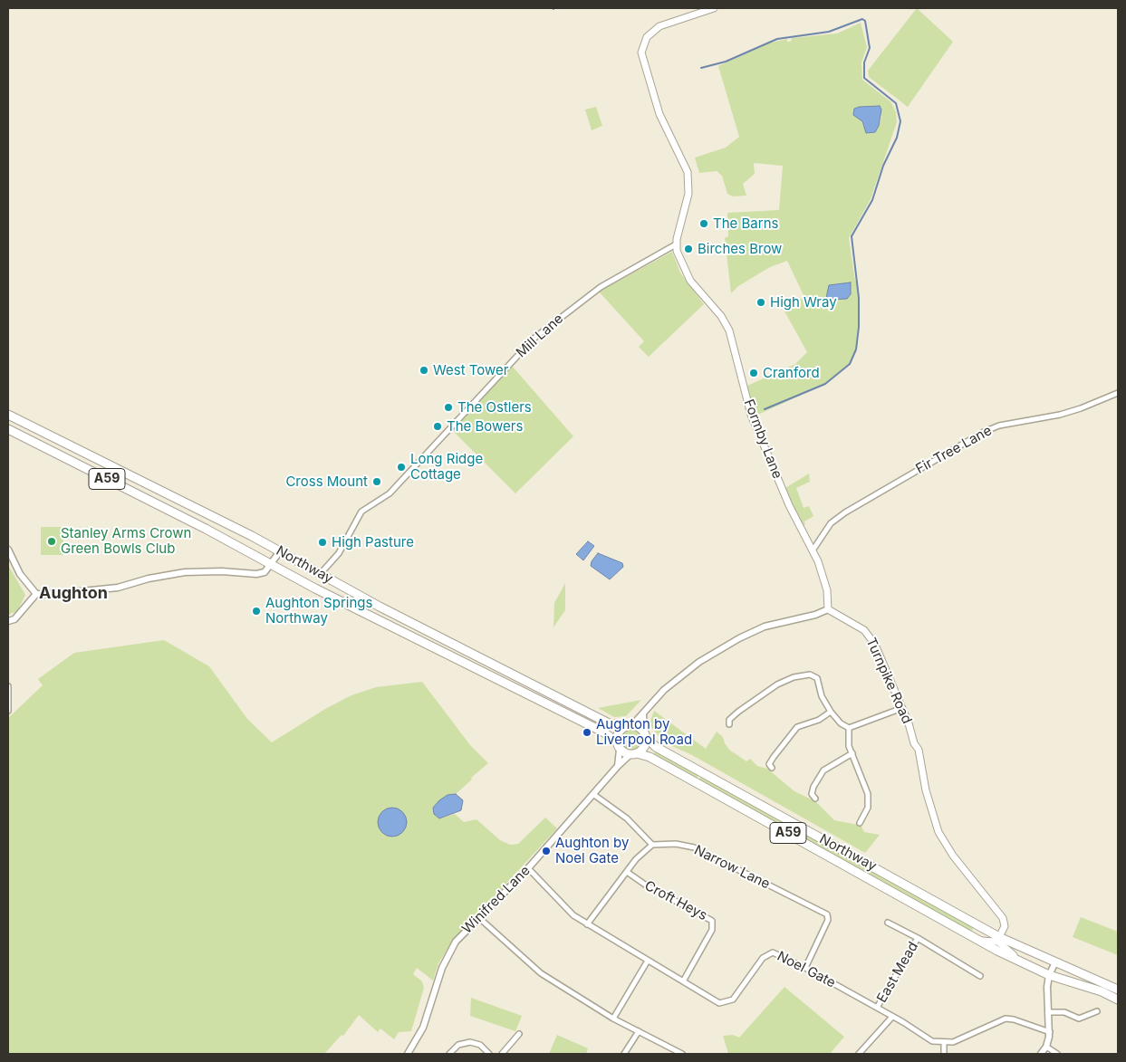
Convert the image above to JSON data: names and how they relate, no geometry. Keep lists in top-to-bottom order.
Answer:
{
  "streets": {
    "highway": ["A59", "Northway"],
    "main road": ["Formby Lane", "Turnpike Road"],
    "street": [
      "Mill Lane",
      "Fir Tree Lane",
      "Narrow Lane",
      "Winifred Lane",
      "Croft Heys",
      "Noel Gate",
      "East Mead"
    ]
  },
  "crossings": [
    ["Mill Lane", "Formby Lane"],
    ["Mill Lane", "Northway"],
    ["Formby Lane", "Fir Tree Lane"],
    ["Formby Lane", "Turnpike Road"],
    ["A59", "Northway"],
    ["A59", "Winifred Lane"],
    ["Northway", "Turnpike Road"],
    ["Northway", "Winifred Lane"],
    ["Winifred Lane", "Noel Gate"],
    ["Croft Heys", "Noel Gate"],
    ["Noel Gate", "East Mead"]
  ],
  "districts": ["Aughton"],
  "places": [
    "The Barns",
    "Birches Brow",
    "High Wray",
    "West Tower",
    "Cranford",
    "The Ostlers",
    "The Bowers",
    "Long Ridge Cottage",
    "Cross Mount",
    "Stanley Arms Crown Green Bowls Club",
    "High Pasture",
    "Aughton Springs Northway",
    "Aughton by Liverpool Road",
    "Aughton by Noel Gate"
  ]
}
